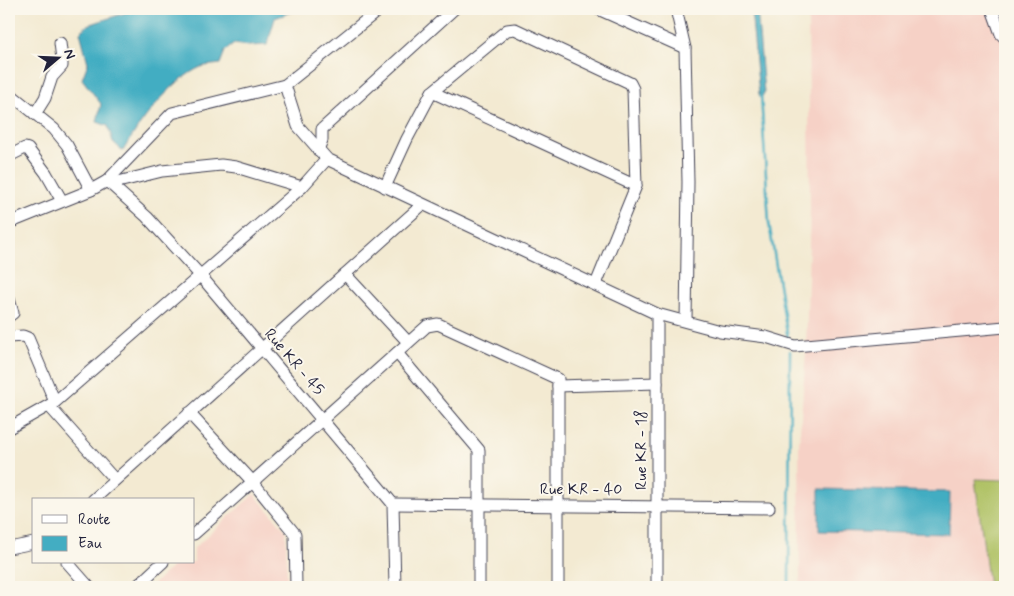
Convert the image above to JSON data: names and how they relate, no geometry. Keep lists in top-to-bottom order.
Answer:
{
  "streets": {
    "street": ["Rue KR - 45", "Rue KR - 18", "Rue KR - 40"]
  },
  "crossings": [
    ["Rue KR - 45", "Rue KR - 40"],
    ["Rue KR - 18", "Rue KR - 40"]
  ],
  "legend": ["Route", "Eau"],
  "north": "right"
}
